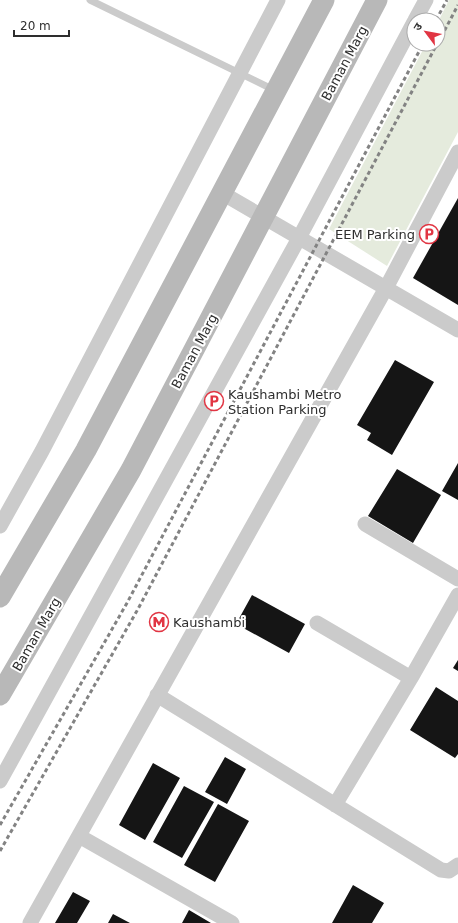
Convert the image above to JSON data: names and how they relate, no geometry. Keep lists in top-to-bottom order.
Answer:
{
  "streets": {
    "main road": ["Baman Marg"]
  },
  "places": {
    "parking": ["EEM Parking", "Kaushambi Metro Station Parking"],
    "metro station": ["Kaushambi"]
  },
  "scale_bar": "20 m",
  "north": "top left"
}
